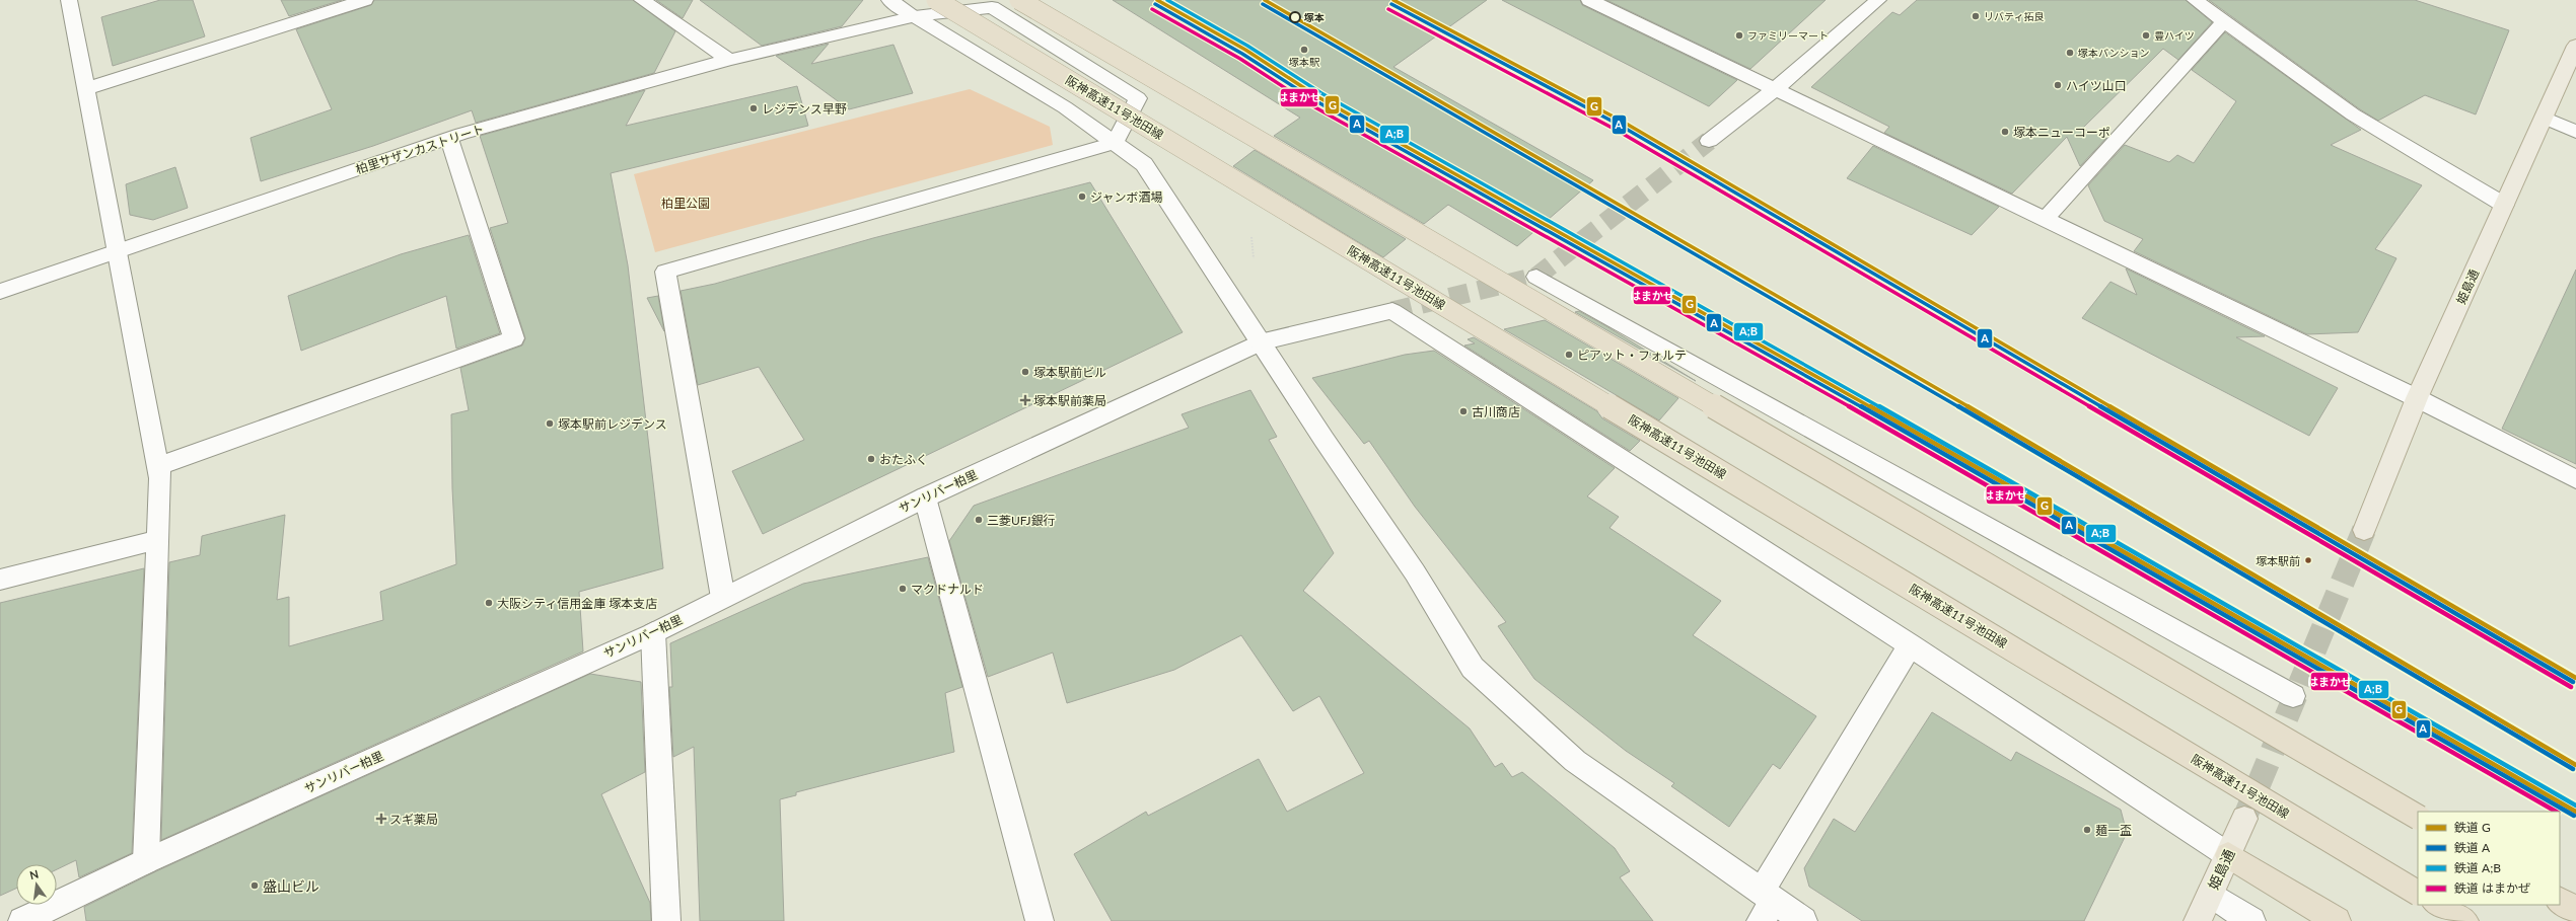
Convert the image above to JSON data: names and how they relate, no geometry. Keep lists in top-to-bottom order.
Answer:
{
  "streets": {
    "highway": ["阪神高速11号池田線"],
    "main road": ["姫島通"],
    "street": ["柏里サザンカストリート", "サンリバー柏里"]
  },
  "parks": ["柏里公園"],
  "places": {
    "other": [
      "リバティ拓良",
      "塚本",
      "ファミリーマート",
      "豊ハイツ",
      "塚本駅",
      "塚本パンション",
      "ハイツ山口",
      "レジデンス早野",
      "塚本ニューコーポ",
      "ジャンボ酒場",
      "ピアット・フォルテ",
      "塚本駅前ビル",
      "古川商店",
      "塚本駅前レジデンス",
      "おたふく",
      "三菱UFJ銀行",
      "塚本駅前",
      "マクドナルド",
      "大阪シティ信用金庫 塚本支店",
      "麺一盃",
      "盛山ビル"
    ],
    "health": ["塚本駅前薬局", "スギ薬局"]
  },
  "lines": [
    "rail line G",
    "rail line A;B",
    "rail line A",
    "rail line はまかぜ"
  ],
  "legend": [
    "鉄道 G",
    "鉄道 A",
    "鉄道 A;B",
    "鉄道 はまかぜ"
  ],
  "north": "top"
}
